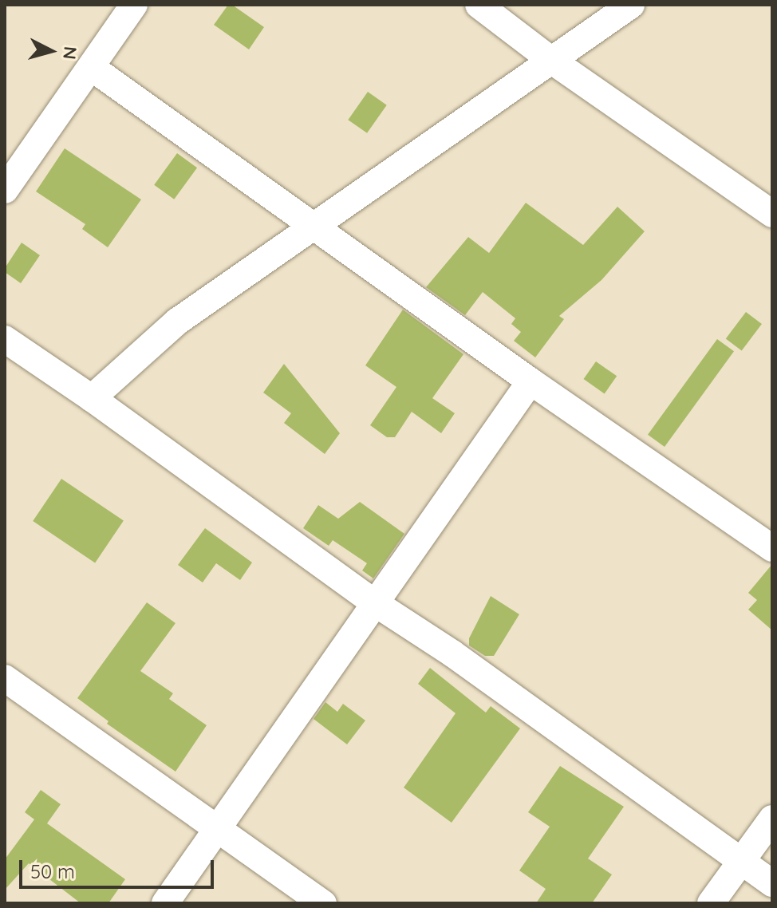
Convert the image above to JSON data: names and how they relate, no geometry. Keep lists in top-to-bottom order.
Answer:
{
  "scale_bar": "50 m",
  "north": "right"
}
